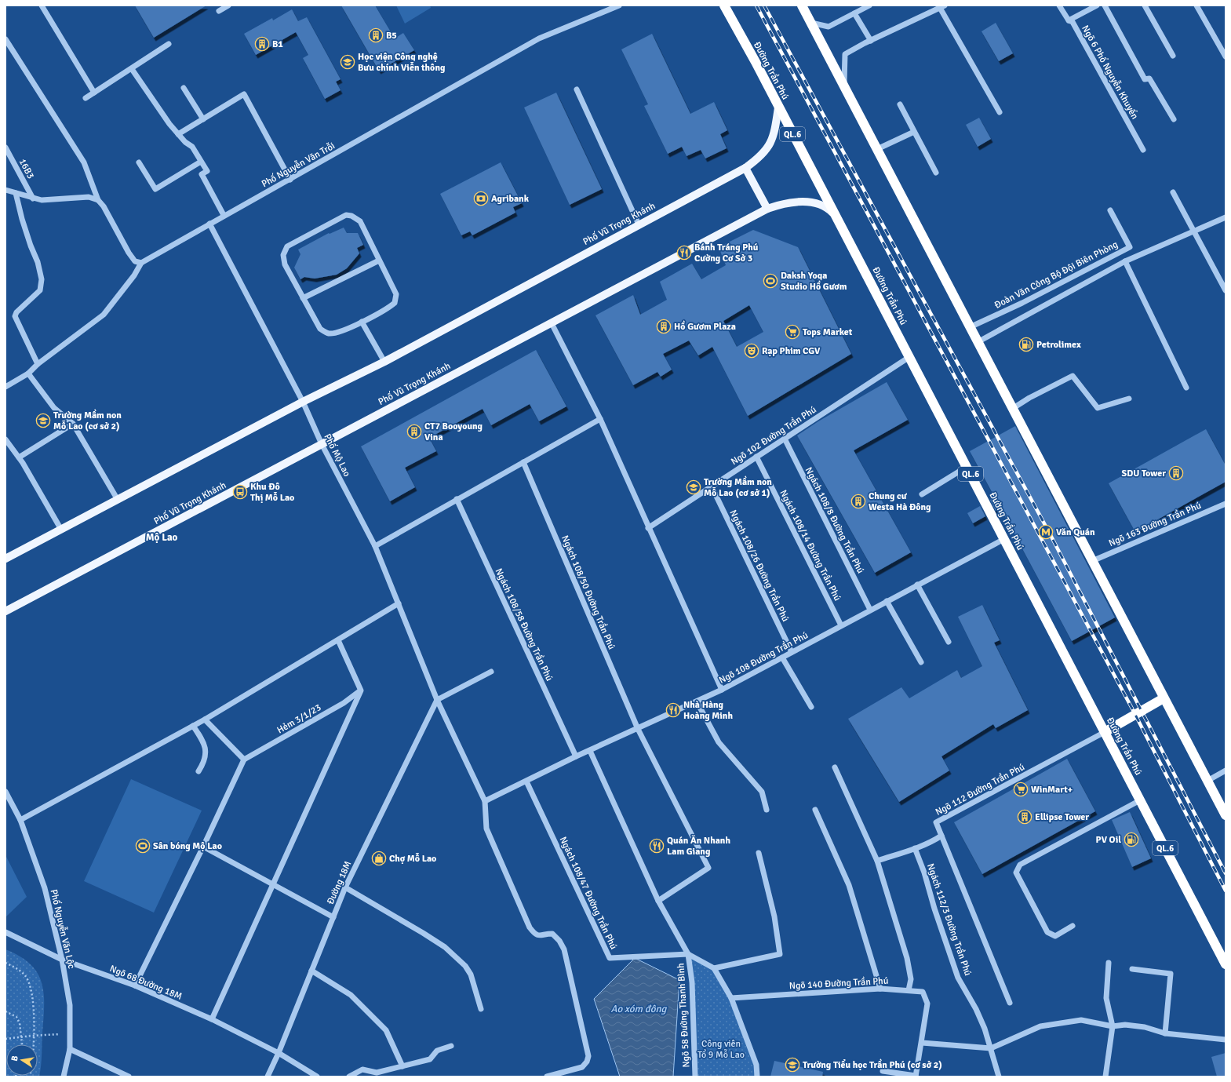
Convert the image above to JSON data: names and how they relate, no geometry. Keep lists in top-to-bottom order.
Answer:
{
  "streets": {
    "highway": ["Đường Trần Phú", "QL.6"],
    "main road": ["Phố Vũ Trọng Khánh"],
    "street": [
      "Ngõ 6 Phố Nguyễn Khuyến",
      "Phố Nguyễn Văn Trỗi",
      "16B3",
      "Đoàn Văn Công Bộ Đội Biên Phòng",
      "Ngõ 102 Đường Trần Phú",
      "Phố Mộ Lao",
      "Ngách 108/8 Đường Trần Phú",
      "Ngõ 163 Đường Trần Phú",
      "Ngách 108/14 Đường Trần Phú",
      "Ngách 108/26 Đường Trần Phú",
      "Ngách 108/50 Đường Trần Phú",
      "Ngách 108/58 Đường Trần Phú",
      "Ngõ 108 Đường Trần Phú",
      "Hẻm 3/1/23",
      "Ngõ 112 Đường Trần Phú",
      "Đường 18M",
      "Ngách 108/47 Đường Trần Phú",
      "Ngách 112/3 Đường Trần Phú",
      "Phố Nguyễn Văn Lộc",
      "Ngõ 68 Đường 18M",
      "Ngõ 140 Đường Trần Phú",
      "Ngõ 58 Đường Thanh Bình"
    ]
  },
  "crossings": [
    ["Đường Trần Phú", "Phố Vũ Trọng Khánh"],
    ["Đường Trần Phú", "Ngõ 102 Đường Trần Phú"],
    ["Đường Trần Phú", "Ngõ 108 Đường Trần Phú"],
    ["Đường Trần Phú", "Ngõ 112 Đường Trần Phú"],
    ["Phố Nguyễn Văn Trỗi", "Phố Mộ Lao"],
    ["Phố Vũ Trọng Khánh", "Phố Mộ Lao"],
    ["Ngõ 102 Đường Trần Phú", "Ngách 108/8 Đường Trần Phú"],
    ["Ngõ 102 Đường Trần Phú", "Ngách 108/14 Đường Trần Phú"],
    ["Ngõ 102 Đường Trần Phú", "Ngách 108/26 Đường Trần Phú"],
    ["Phố Mộ Lao", "Ngõ 108 Đường Trần Phú"],
    ["Phố Mộ Lao", "Đường 18M"],
    ["Ngách 108/8 Đường Trần Phú", "Ngõ 108 Đường Trần Phú"],
    ["Ngách 108/14 Đường Trần Phú", "Ngõ 108 Đường Trần Phú"],
    ["Ngách 108/26 Đường Trần Phú", "Ngõ 108 Đường Trần Phú"],
    ["Ngách 108/50 Đường Trần Phú", "Ngõ 108 Đường Trần Phú"],
    ["Ngách 108/58 Đường Trần Phú", "Ngõ 108 Đường Trần Phú"],
    ["Ngõ 108 Đường Trần Phú", "Ngách 108/47 Đường Trần Phú"],
    ["Đường 18M", "Ngõ 68 Đường 18M"],
    ["Ngách 108/47 Đường Trần Phú", "Ngõ 58 Đường Thanh Bình"],
    ["Phố Nguyễn Văn Lộc", "Ngõ 68 Đường 18M"]
  ],
  "districts": ["Mộ Lao"],
  "water": ["Ao xóm đông"],
  "parks": ["Công viên Tổ 9 Mỗ Lao"],
  "places": {
    "building": [
      "B5",
      "B1",
      "Hồ Gươm Plaza",
      "CT7 Booyoung Vina",
      "SDU Tower",
      "Chung cư Westa Hà Đông",
      "Ellipse Tower"
    ],
    "school or university": [
      "Học viện Công nghệ Bưu chính Viễn thông",
      "Trường Mầm non Mỗ Lao (cơ sở 2)",
      "Trường Mầm non Mỗ Lao (cơ sở 1)",
      "Trường Tiểu học Trần Phú (cơ sở 2)"
    ],
    "bank": ["Agribank"],
    "restaurant": ["Bánh Tráng Phú Cường Cơ Sở 3", "Nhà Hàng Hoàng Minh", "Quán Ăn Nhanh Lam Giang"],
    "sports": ["Daksh Yoga Studio Hồ Gươm", "Sân bóng Mộ Lao"],
    "supermarket": ["Tops Market", "WinMart+"],
    "fuel station": ["Petrolimex", "PV Oil"],
    "theatre": ["Rạp Phim CGV"],
    "bus stop": ["Khu Đô Thị Mỗ Lao"],
    "metro station": ["Văn Quán"],
    "shop": ["Chợ Mỗ Lao"]
  },
  "north": "left"
}
